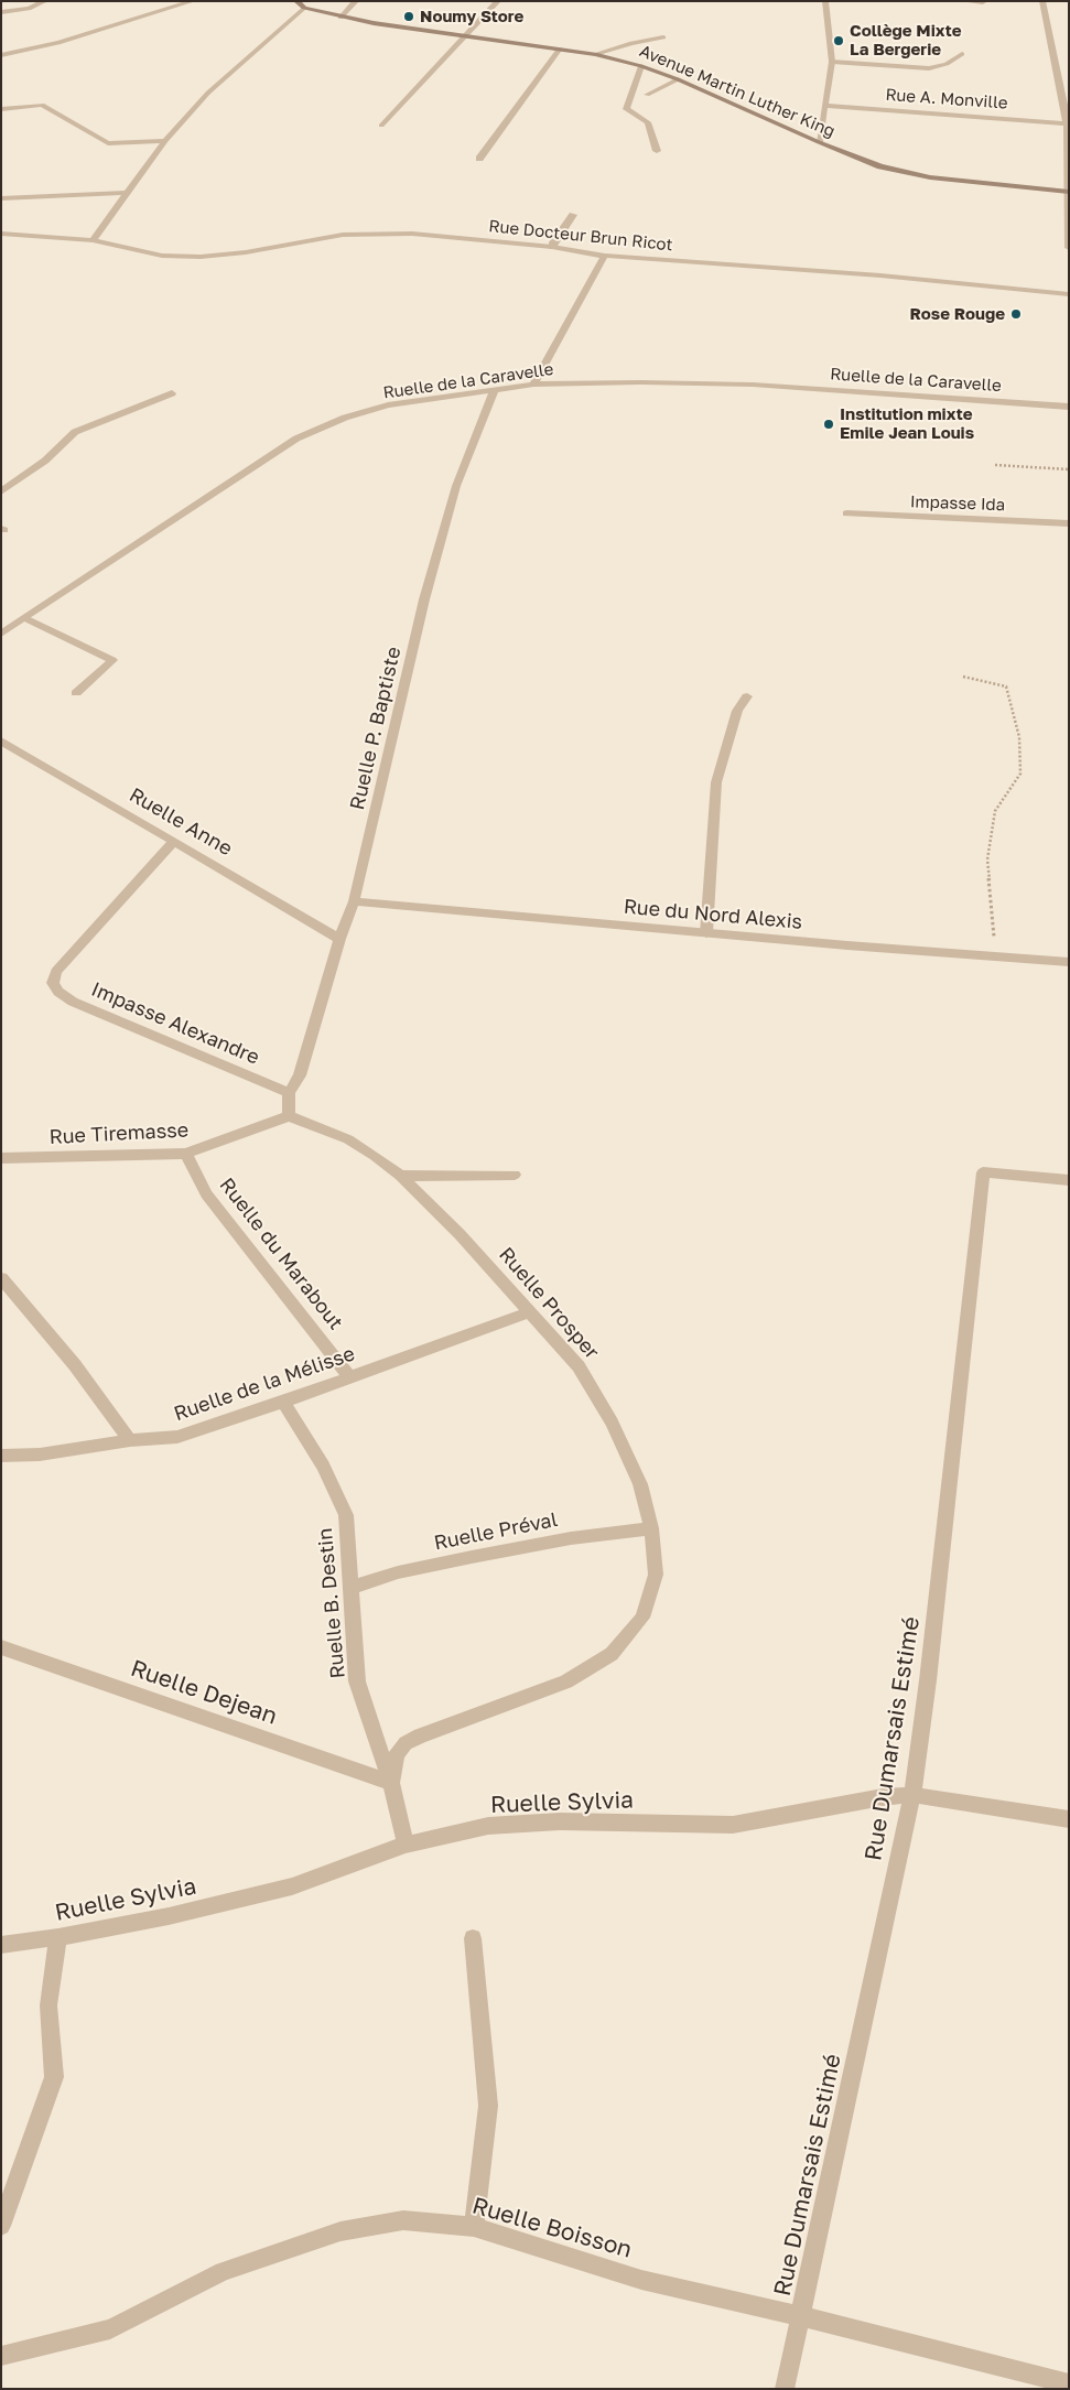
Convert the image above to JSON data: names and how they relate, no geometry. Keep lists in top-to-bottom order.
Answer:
{
  "streets": {
    "main road": ["Avenue Martin Luther King"],
    "street": [
      "Rue A. Monville",
      "Rue Docteur Brun Ricot",
      "Ruelle de la Caravelle",
      "Impasse Ida",
      "Ruelle P. Baptiste",
      "Ruelle Anne",
      "Rue du Nord Alexis",
      "Impasse Alexandre",
      "Rue Tiremasse",
      "Ruelle du Marabout",
      "Ruelle Prosper",
      "Ruelle de la Mélisse",
      "Ruelle Préval",
      "Ruelle B. Destin",
      "Ruelle Dejean",
      "Rue Dumarsais Estimé",
      "Ruelle Sylvia",
      "Ruelle Boisson"
    ]
  },
  "crossings": [
    ["Ruelle de la Caravelle", "Ruelle P. Baptiste"],
    ["Ruelle P. Baptiste", "Ruelle Anne"],
    ["Ruelle P. Baptiste", "Rue du Nord Alexis"],
    ["Ruelle P. Baptiste", "Impasse Alexandre"],
    ["Ruelle Anne", "Impasse Alexandre"],
    ["Rue Tiremasse", "Ruelle du Marabout"],
    ["Rue Tiremasse", "Ruelle Prosper"],
    ["Ruelle du Marabout", "Ruelle de la Mélisse"],
    ["Ruelle Prosper", "Ruelle de la Mélisse"],
    ["Ruelle Prosper", "Ruelle Préval"],
    ["Ruelle Prosper", "Ruelle B. Destin"],
    ["Ruelle Prosper", "Ruelle Dejean"],
    ["Ruelle de la Mélisse", "Ruelle B. Destin"],
    ["Ruelle Préval", "Ruelle B. Destin"],
    ["Ruelle B. Destin", "Ruelle Dejean"],
    ["Ruelle B. Destin", "Ruelle Sylvia"],
    ["Rue Dumarsais Estimé", "Ruelle Sylvia"],
    ["Rue Dumarsais Estimé", "Ruelle Boisson"]
  ],
  "places": [
    "Noumy Store",
    "Collège Mixte La Bergerie",
    "Rose Rouge",
    "Institution mixte Emile Jean Louis"
  ]
}
